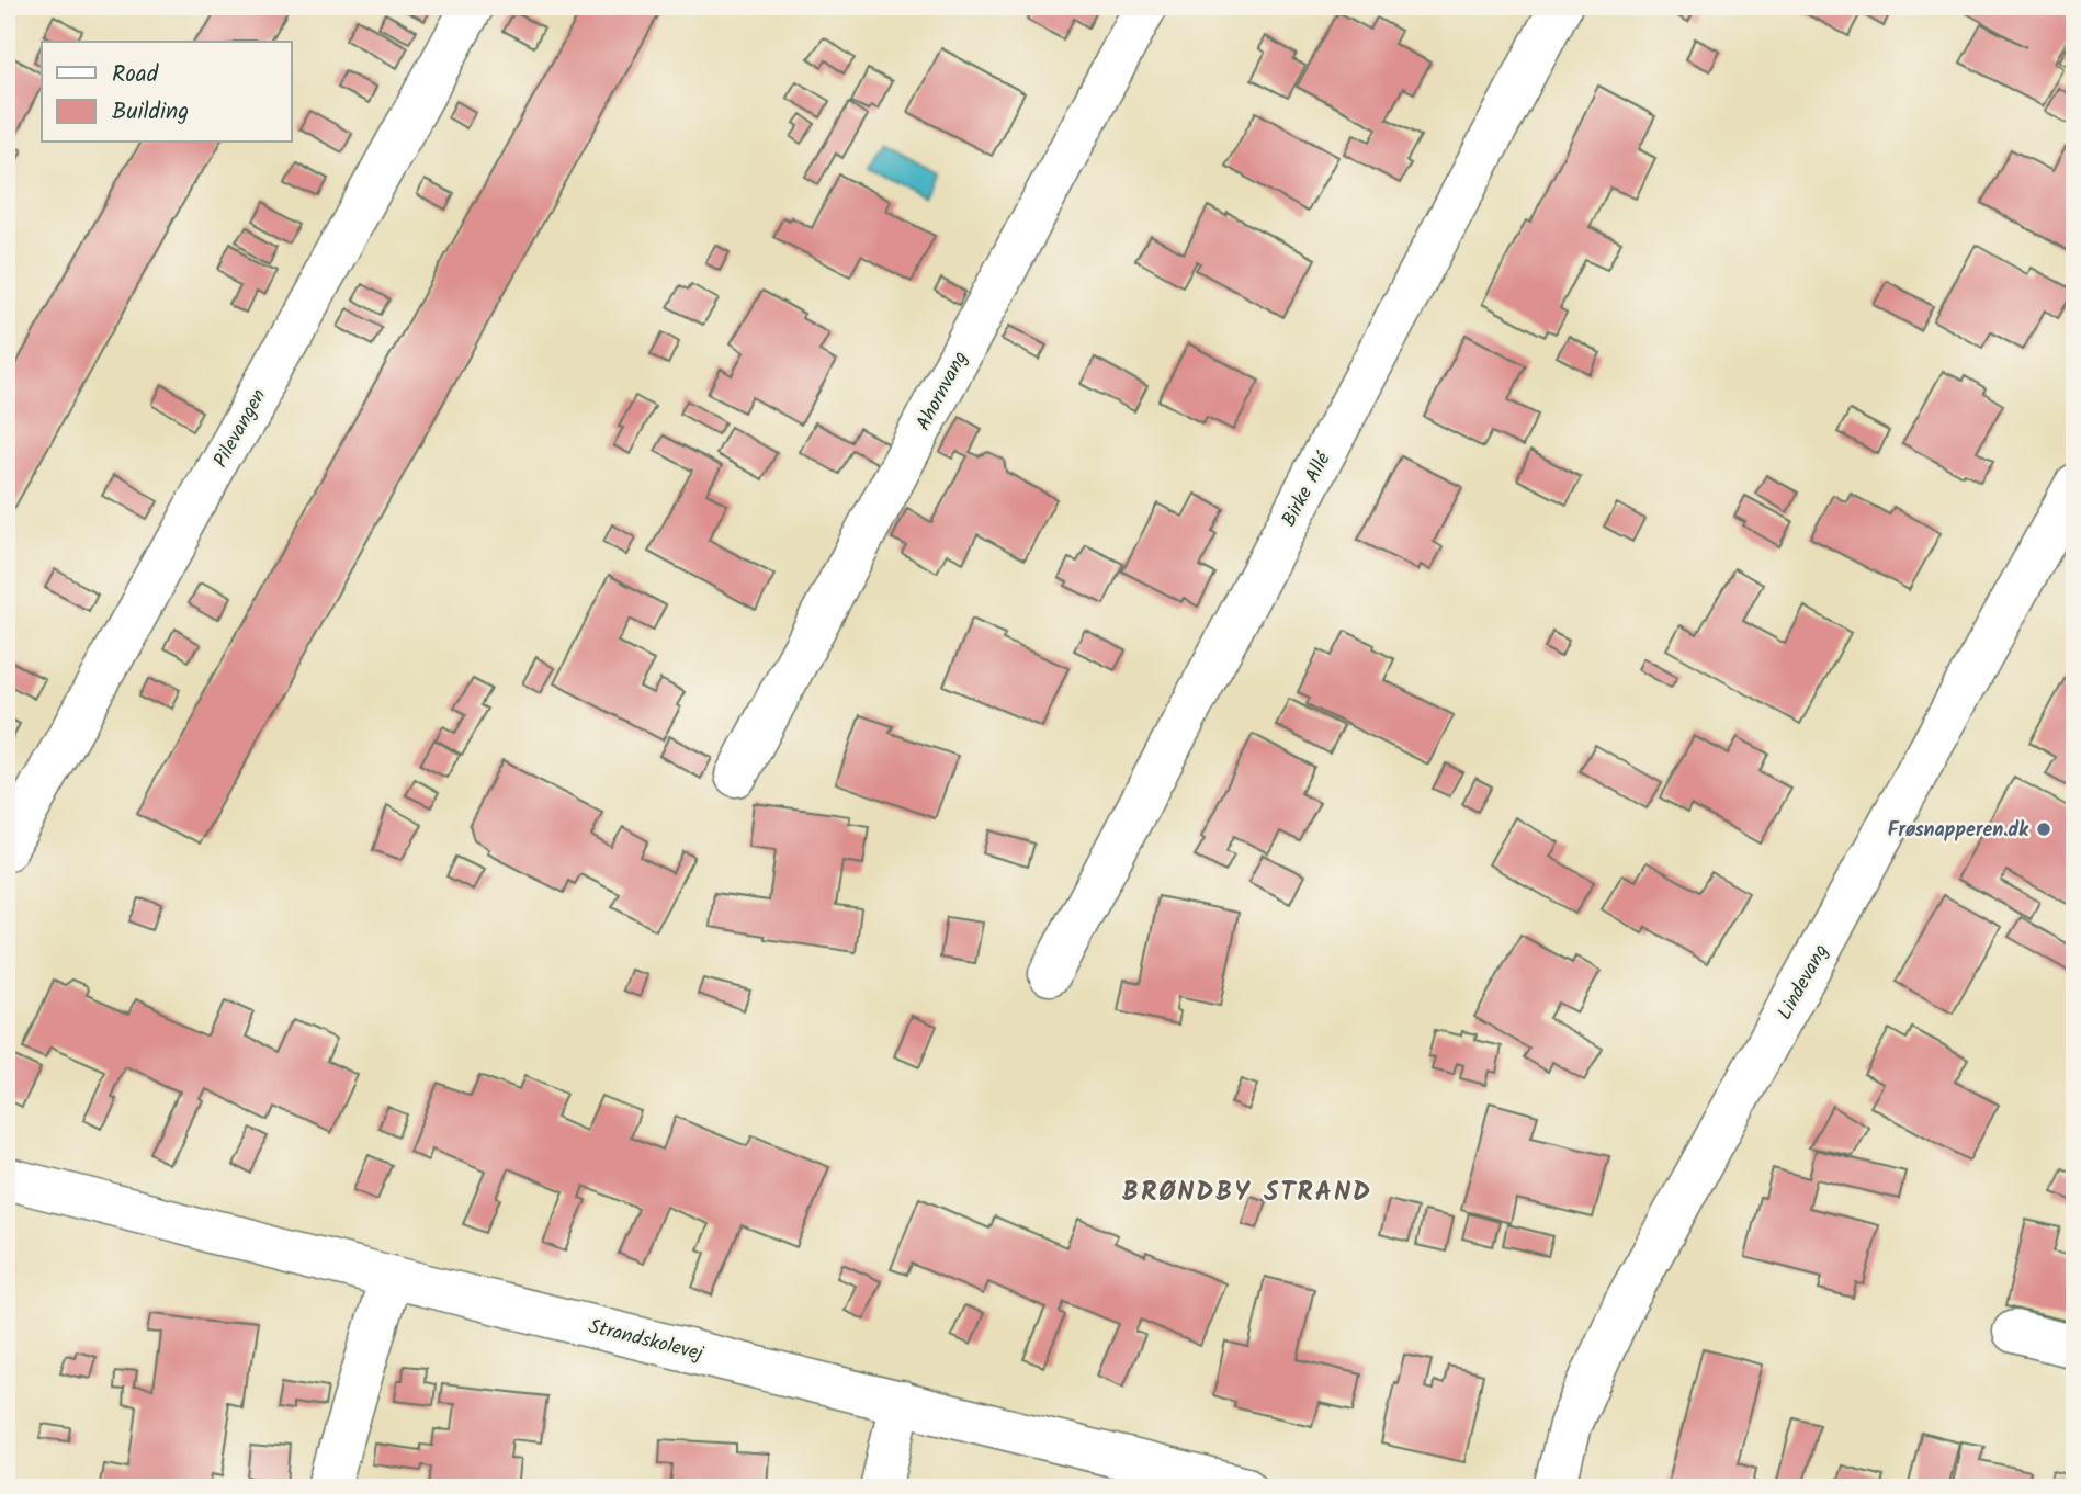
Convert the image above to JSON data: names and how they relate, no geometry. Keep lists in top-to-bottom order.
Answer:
{
  "streets": {
    "street": [
      "Ahornvang",
      "Pilevangen",
      "Birke Allé",
      "Lindevang",
      "Strandskolevej"
    ]
  },
  "districts": ["BRØNDBY STRAND"],
  "places": ["Frøsnapperen.dk"],
  "legend": ["Road", "Building"]
}
